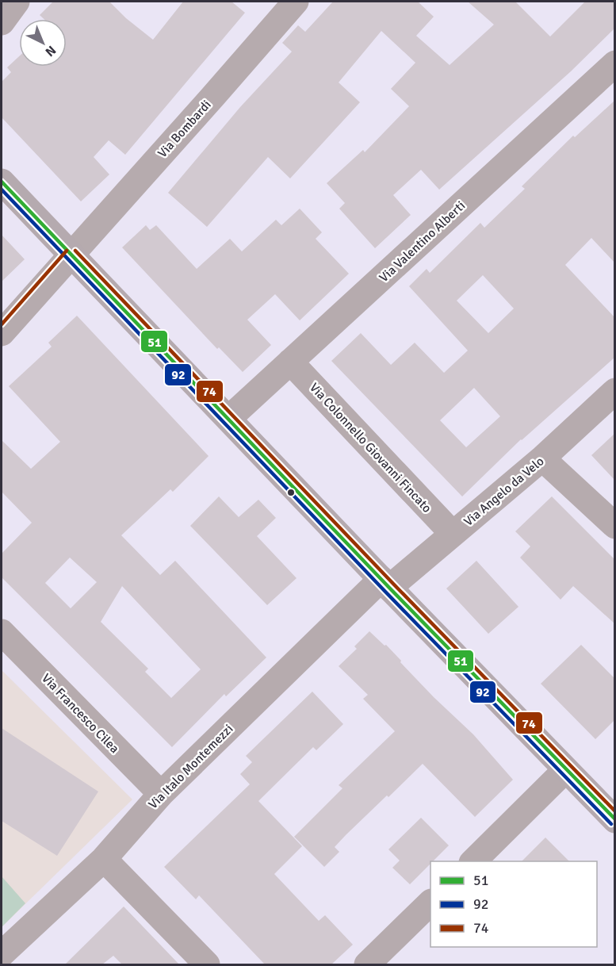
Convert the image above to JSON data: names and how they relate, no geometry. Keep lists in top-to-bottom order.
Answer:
{
  "streets": {
    "street": [
      "Via Bombardi",
      "Via Valentino Alberti",
      "Via Colonnello Giovanni Fincato",
      "Via Angelo da Velo",
      "Via Francesco Cilea",
      "Via Italo Montemezzi"
    ]
  },
  "crossings": [
    ["Via Valentino Alberti", "Via Colonnello Giovanni Fincato"],
    ["Via Colonnello Giovanni Fincato", "Via Angelo da Velo"],
    ["Via Angelo da Velo", "Via Italo Montemezzi"],
    ["Via Francesco Cilea", "Via Italo Montemezzi"]
  ],
  "lines": ["transit line 51", "transit line 92", "transit line 74"],
  "legend": ["51", "92", "74"],
  "north": "bottom right"
}
